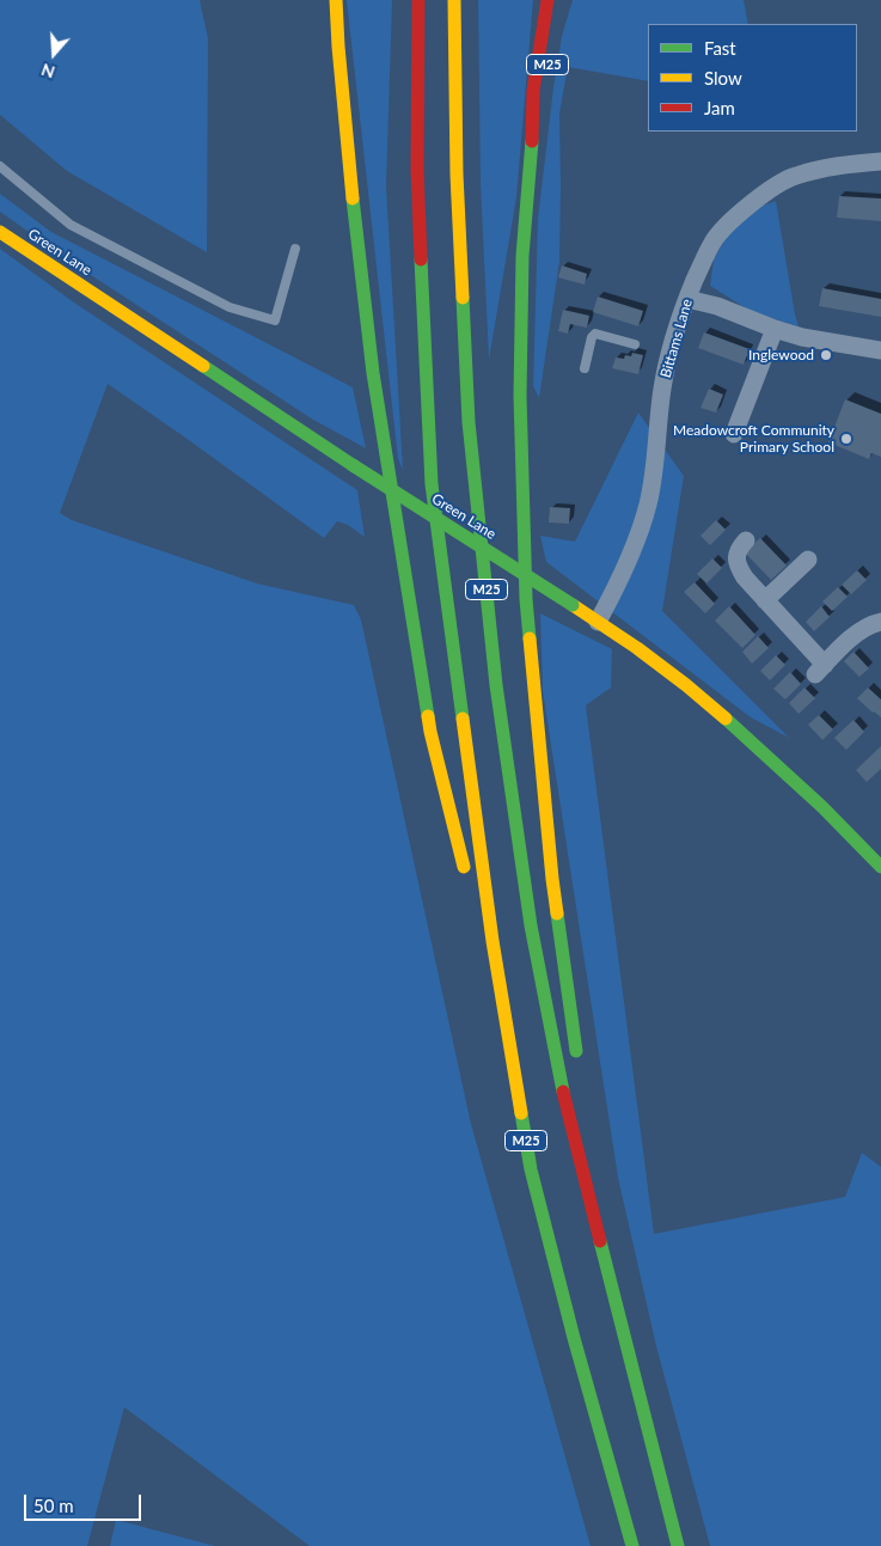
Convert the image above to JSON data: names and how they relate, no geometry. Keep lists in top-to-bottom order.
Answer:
{
  "streets": {
    "main road": ["M25", "Green Lane"],
    "street": ["Bittams Lane"]
  },
  "crossings": [
    ["Green Lane", "Bittams Lane"]
  ],
  "places": ["Inglewood", "Meadowcroft Community Primary School"],
  "legend": ["Fast", "Slow", "Jam"],
  "scale_bar": "50 m",
  "north": "bottom"
}
